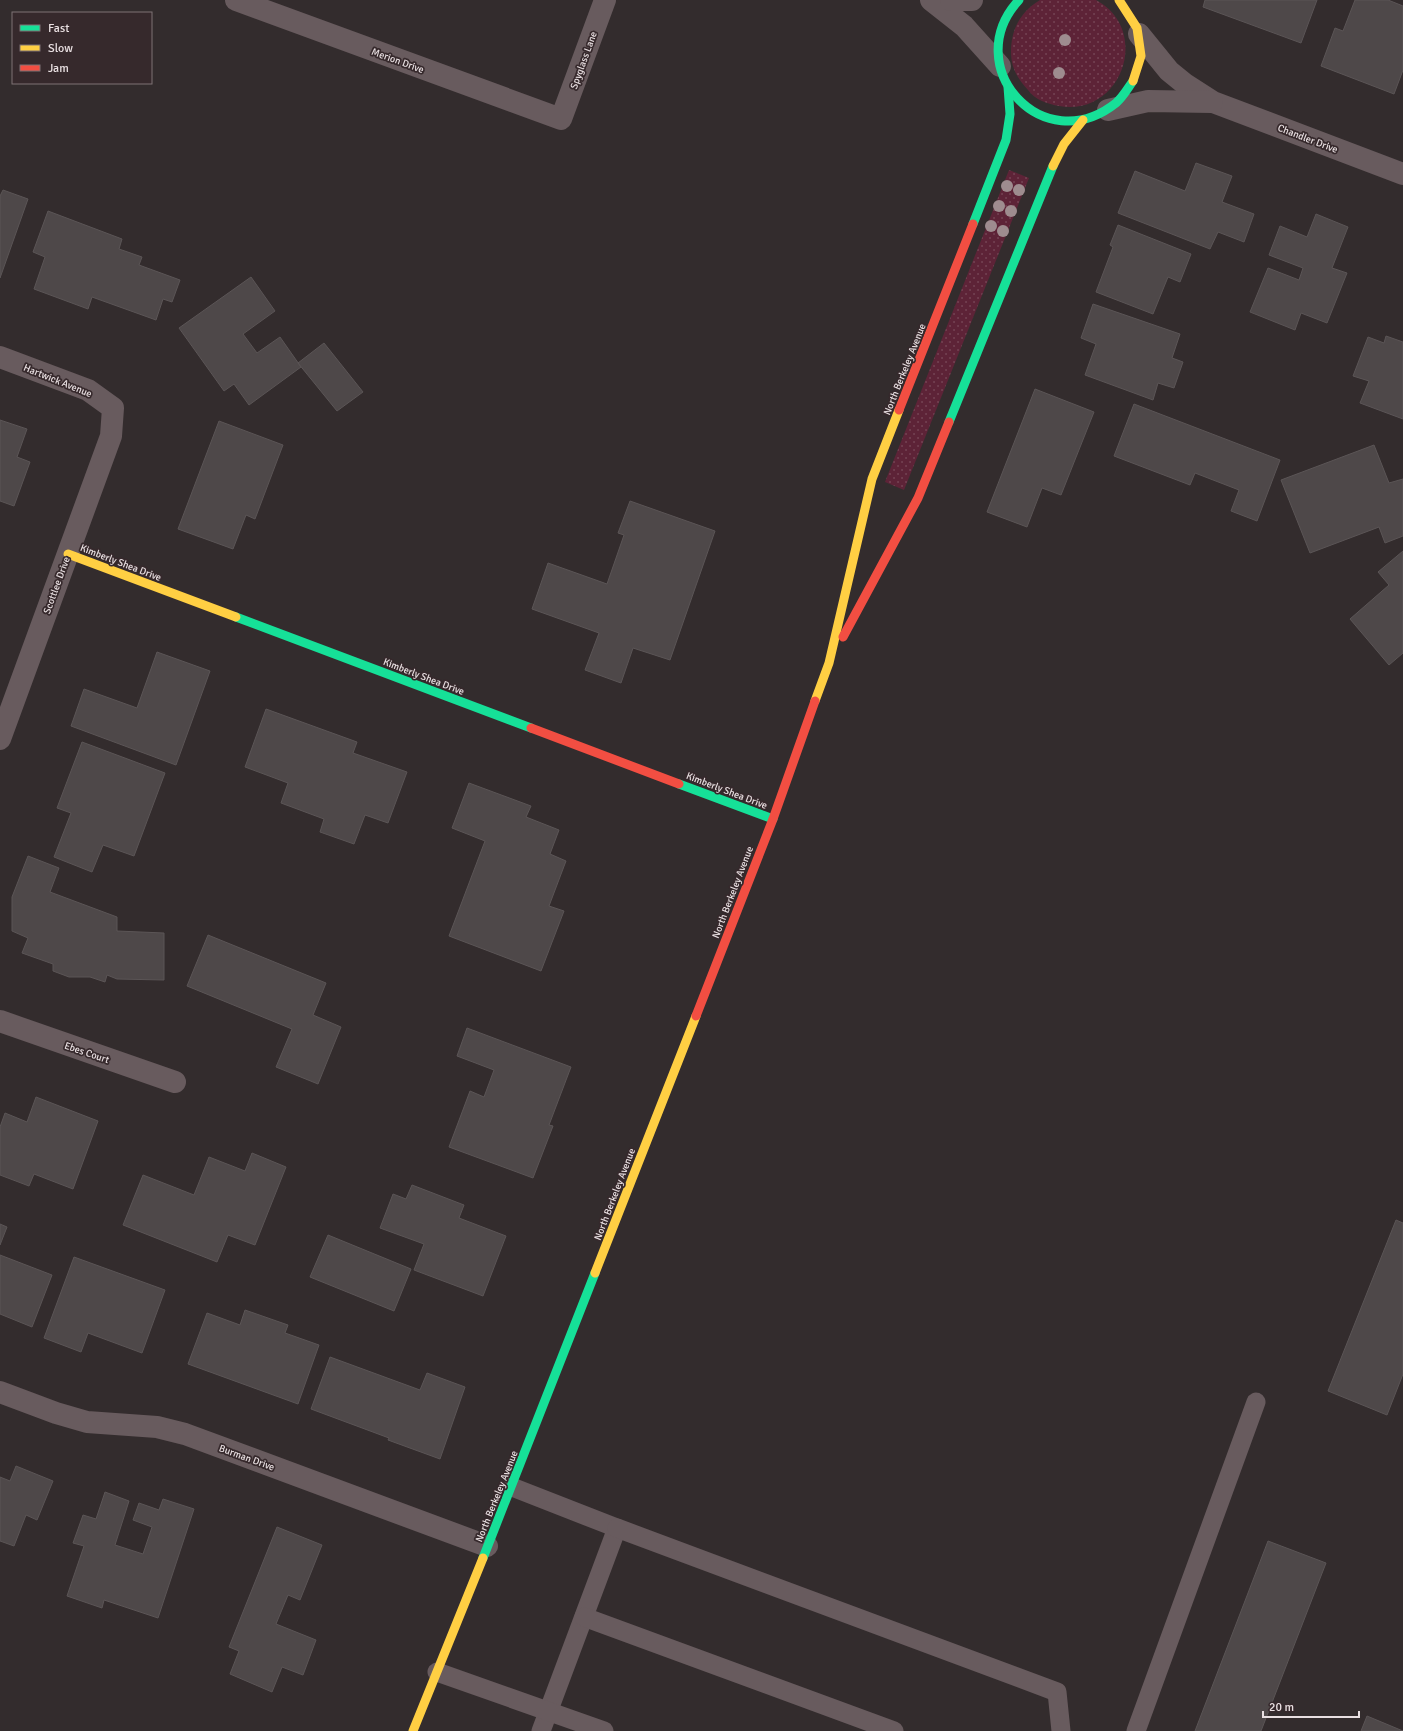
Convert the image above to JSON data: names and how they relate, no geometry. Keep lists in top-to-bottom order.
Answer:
{
  "streets": {
    "street": [
      "Merion Drive",
      "Spyglass Lane",
      "Chandler Drive",
      "North Berkeley Avenue",
      "Hartwick Avenue",
      "Kimberly Shea Drive",
      "Scottlee Drive",
      "Ebes Court",
      "Burman Drive"
    ]
  },
  "crossings": [
    ["Merion Drive", "Spyglass Lane"],
    ["North Berkeley Avenue", "Kimberly Shea Drive"],
    ["North Berkeley Avenue", "Burman Drive"],
    ["Hartwick Avenue", "Scottlee Drive"],
    ["Kimberly Shea Drive", "Scottlee Drive"]
  ],
  "legend": ["Fast", "Slow", "Jam"],
  "scale_bar": "20 m"
}
